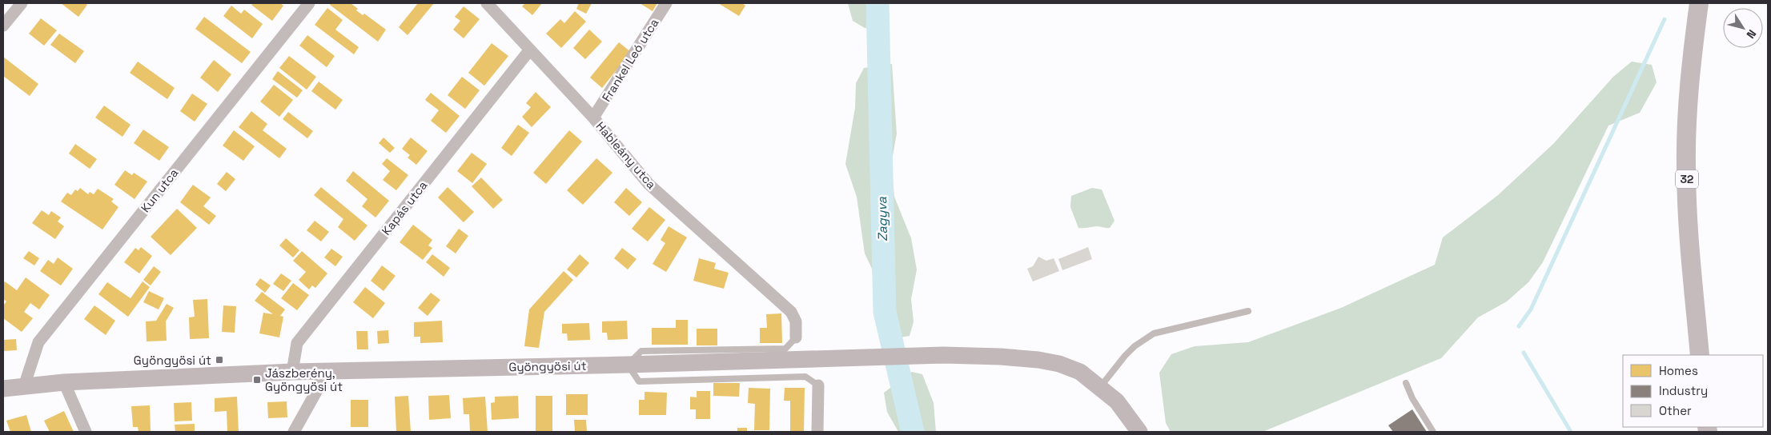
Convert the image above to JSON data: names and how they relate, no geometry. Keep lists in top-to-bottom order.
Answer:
{
  "streets": {
    "main road": ["32"],
    "street": [
      "Frankel Leó utca",
      "Hableány utca",
      "Kun utca",
      "Kapás utca",
      "Gyöngyösi út"
    ]
  },
  "crossings": [
    ["Frankel Leó utca", "Hableány utca"],
    ["Hableány utca", "Kapás utca"],
    ["Kun utca", "Gyöngyösi út"],
    ["Kapás utca", "Gyöngyösi út"]
  ],
  "water": ["Zagyva"],
  "places": {
    "transit": ["Gyöngyösi út", "Jászberény, Gyöngyösi út"]
  },
  "legend": ["Homes", "Industry", "Other"],
  "north": "bottom right"
}
